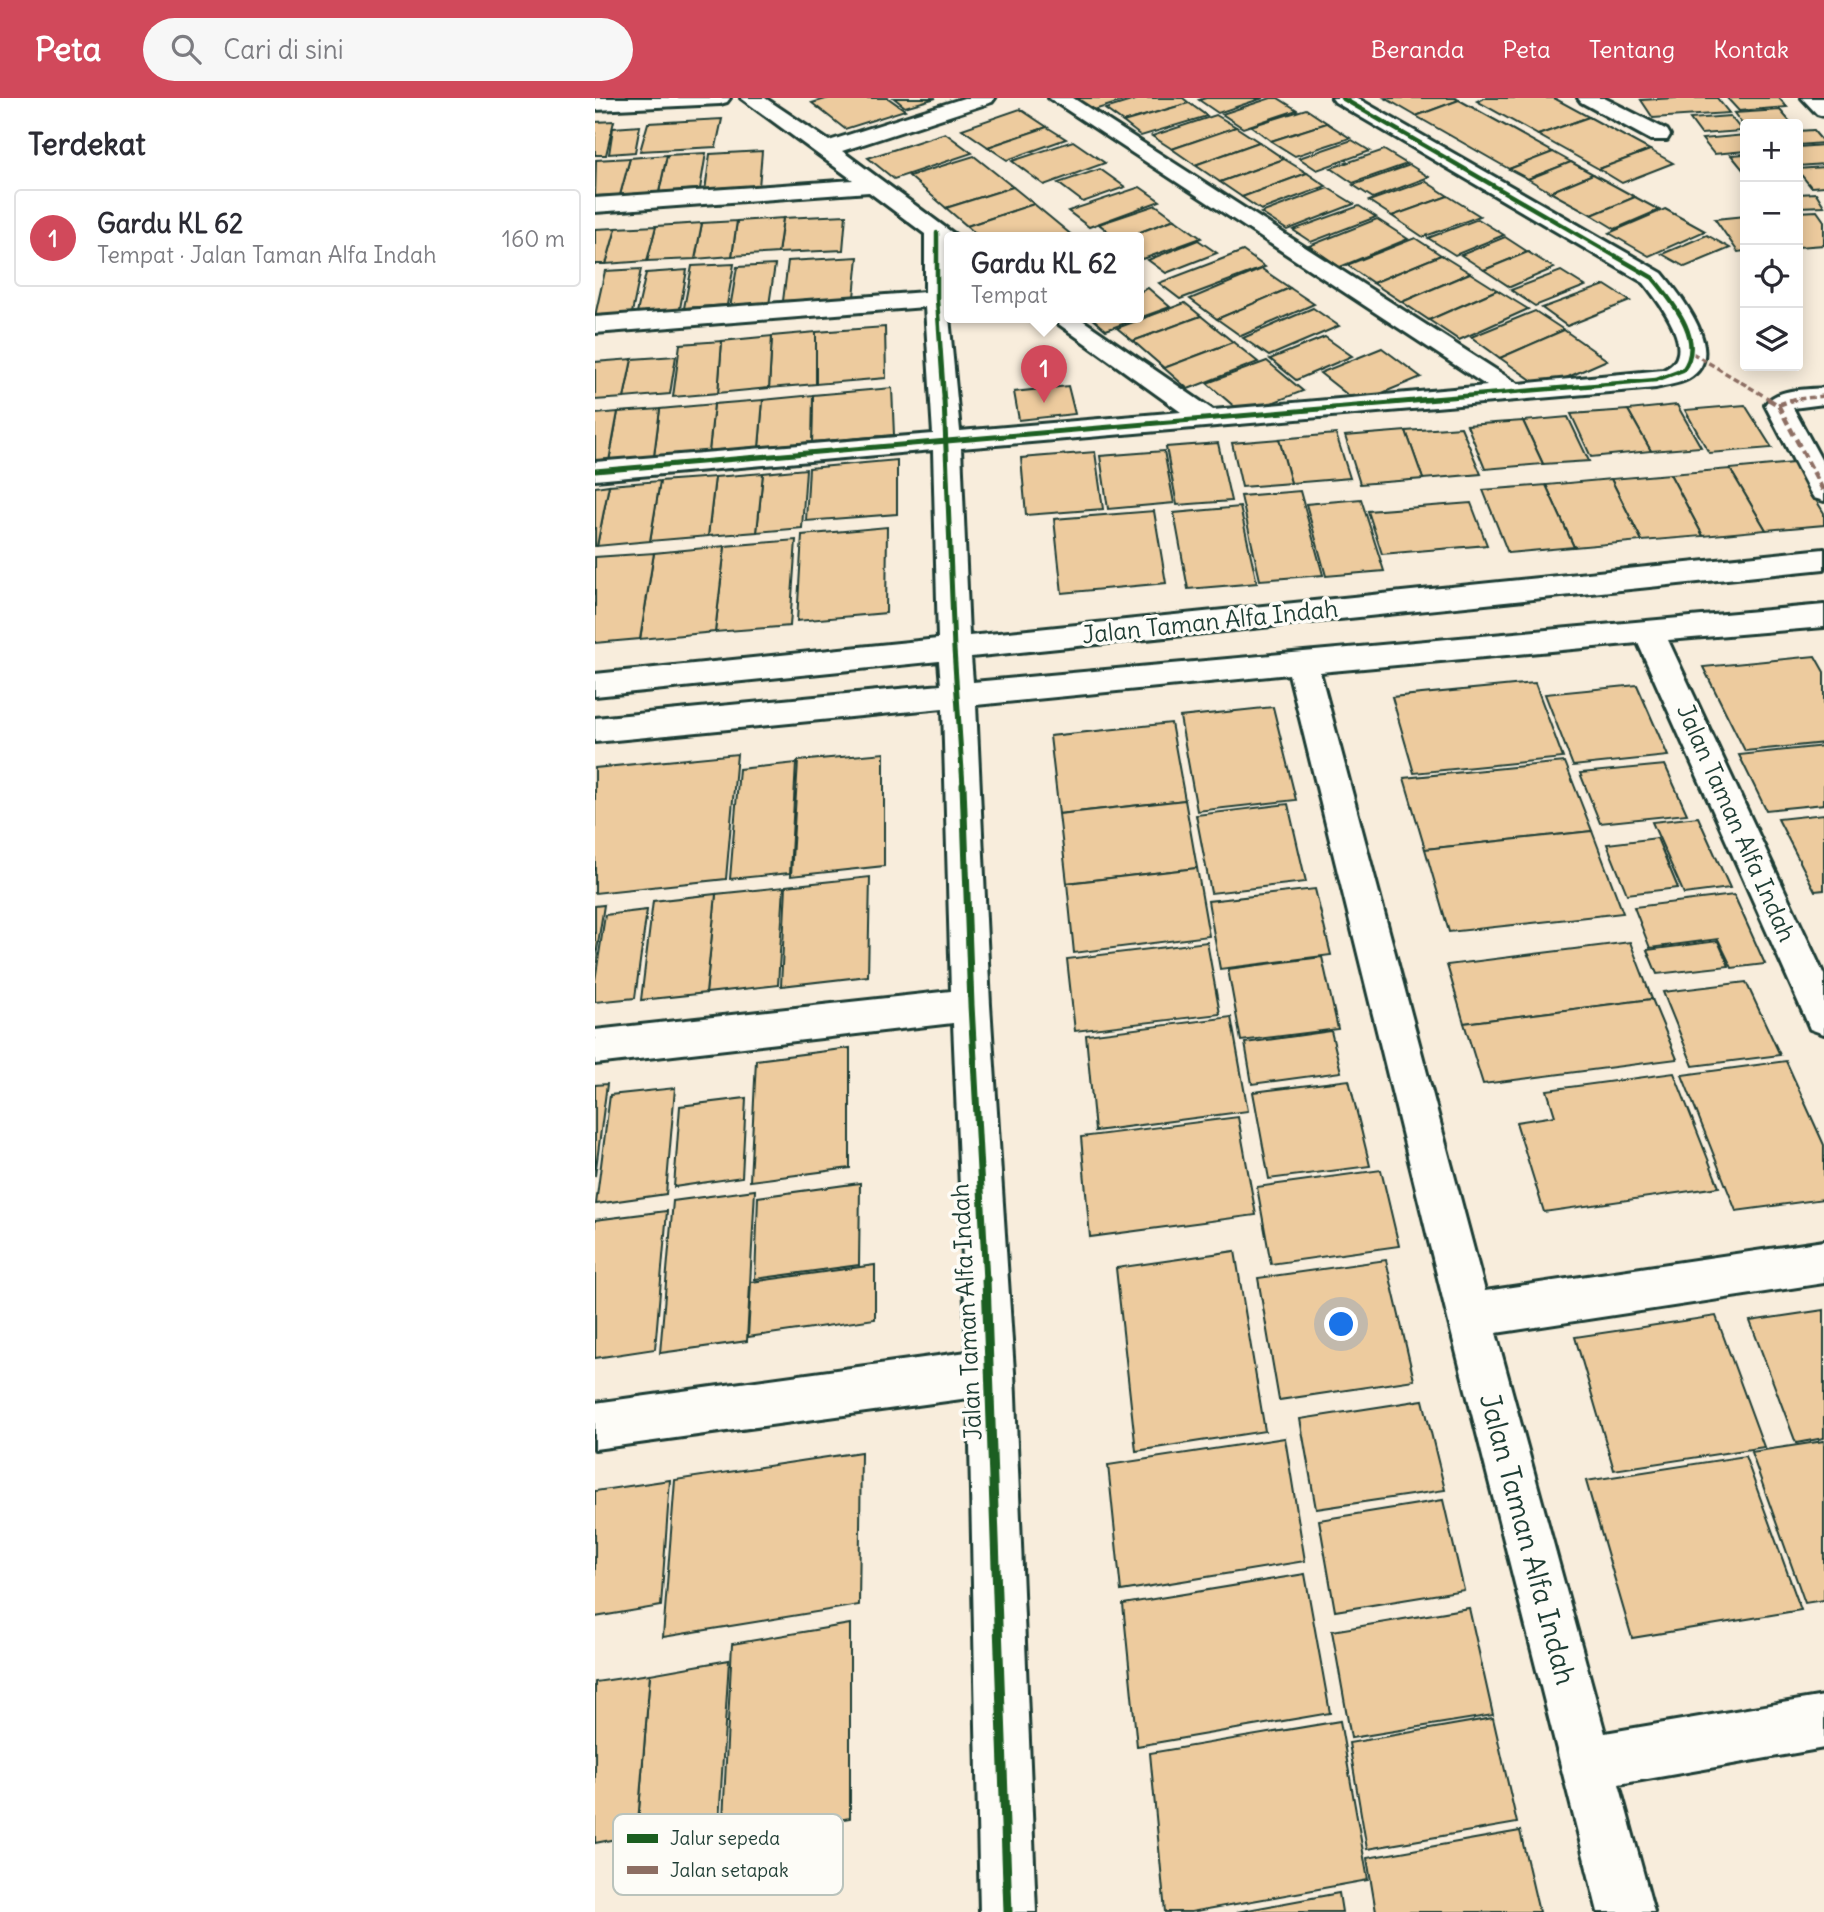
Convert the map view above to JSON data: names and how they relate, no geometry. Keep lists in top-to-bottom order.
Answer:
{
  "streets": {
    "street": ["Jalan Taman Alfa Indah"]
  },
  "legend": ["Jalur sepeda", "Jalan setapak"],
  "page": {
    "header": "Peta",
    "search": "Cari di sini",
    "nav": [
      "Beranda",
      "Peta",
      "Tentang",
      "Kontak"
    ],
    "heading": "Terdekat",
    "map_buttons": ["+", "−"],
    "list": [
      {
        "mark": "1",
        "name": "Gardu KL 62",
        "note": "Tempat · Jalan Taman Alfa Indah",
        "value": "160 m"
      }
    ],
    "popup": ["Gardu KL 62", "Tempat"],
    "pins": "1"
  }
}
